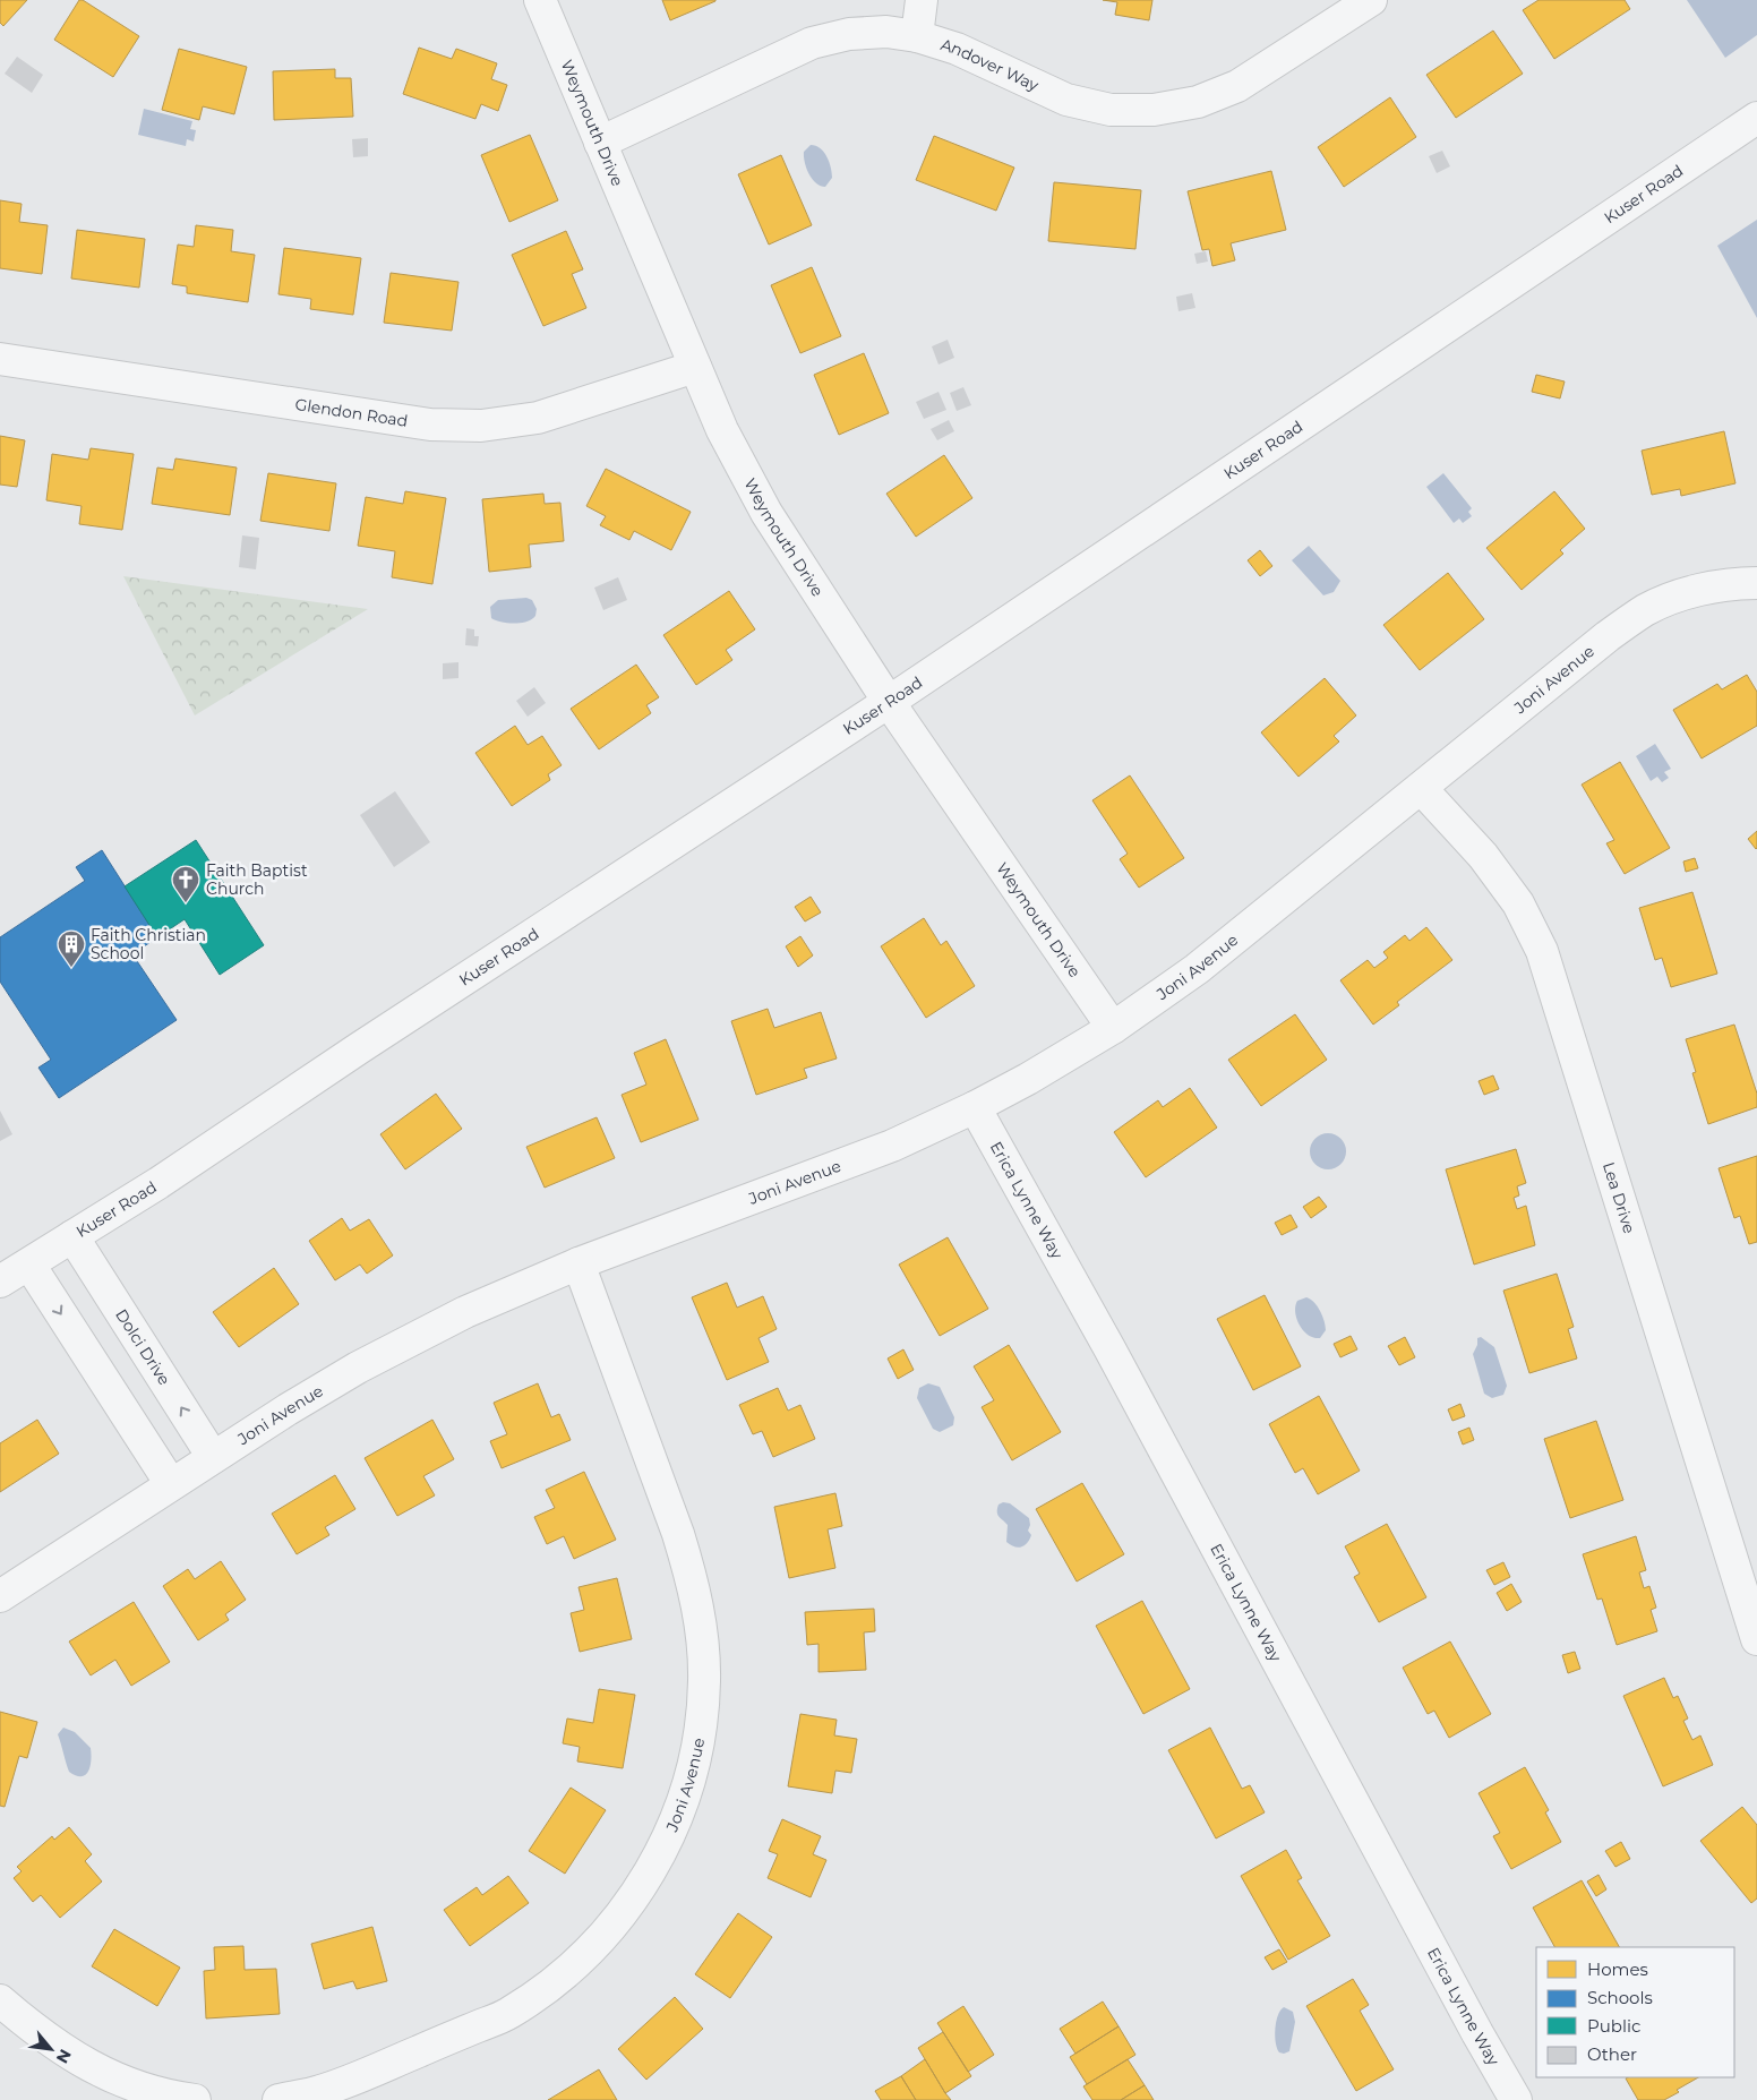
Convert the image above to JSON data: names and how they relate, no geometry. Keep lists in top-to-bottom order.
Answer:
{
  "streets": {
    "street": [
      "Andover Way",
      "Weymouth Drive",
      "Kuser Road",
      "Glendon Road",
      "Joni Avenue",
      "Lea Drive",
      "Erica Lynne Way",
      "Dolci Drive"
    ]
  },
  "crossings": [
    ["Andover Way", "Weymouth Drive"],
    ["Weymouth Drive", "Kuser Road"],
    ["Weymouth Drive", "Glendon Road"],
    ["Weymouth Drive", "Joni Avenue"],
    ["Kuser Road", "Dolci Drive"],
    ["Joni Avenue", "Lea Drive"],
    ["Joni Avenue", "Erica Lynne Way"],
    ["Joni Avenue", "Dolci Drive"]
  ],
  "places": {
    "church": ["Faith Baptist Church"],
    "building": ["Faith Christian School"]
  },
  "legend": [
    "Homes",
    "Schools",
    "Public",
    "Other"
  ],
  "north": "bottom right"
}
